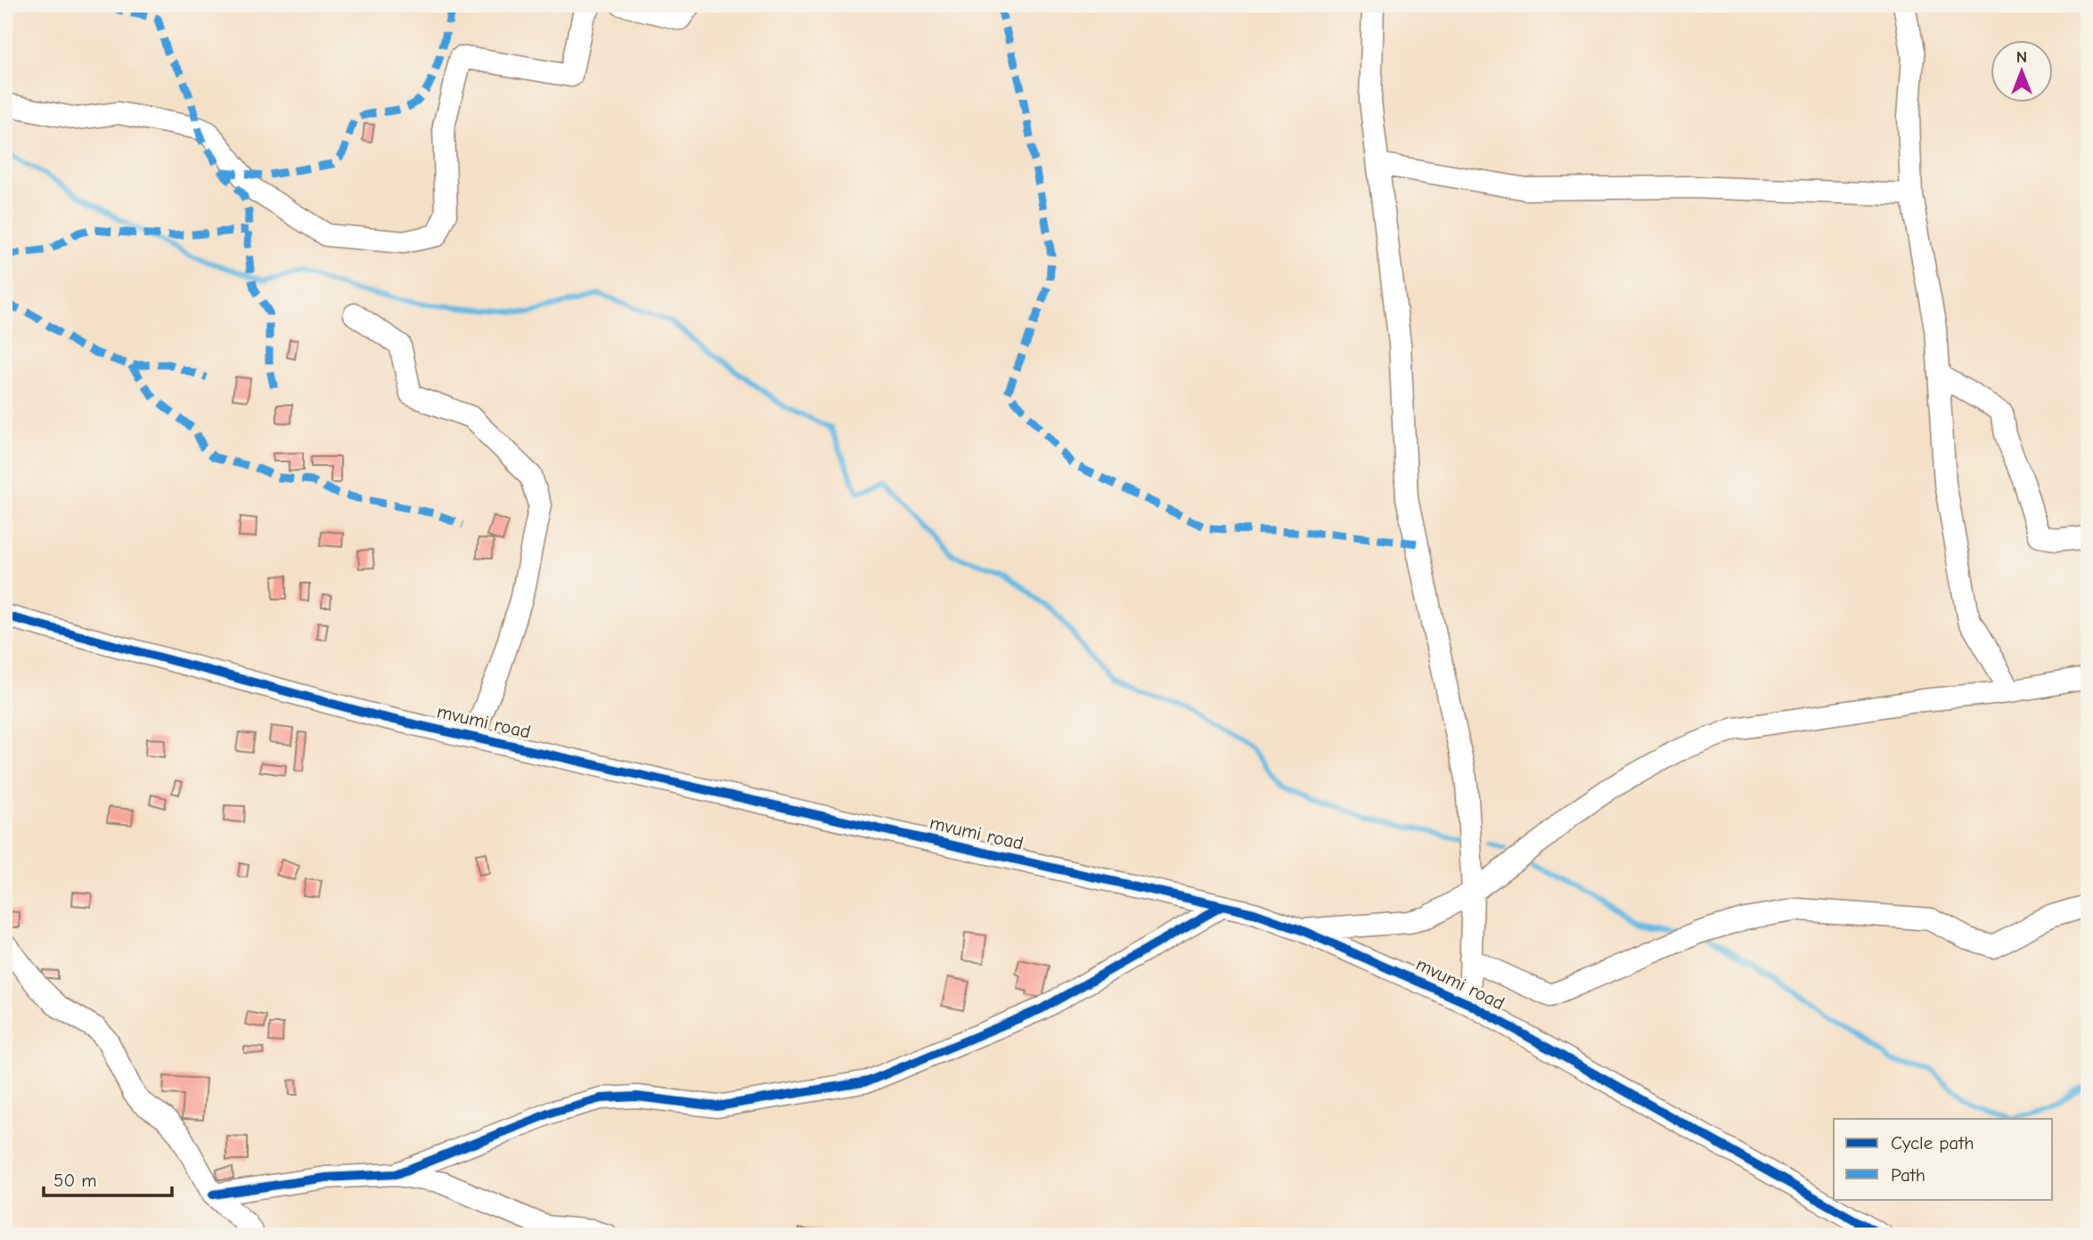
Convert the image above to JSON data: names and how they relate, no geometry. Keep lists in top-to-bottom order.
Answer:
{
  "streets": {
    "street": ["mvumi road"]
  },
  "legend": ["Cycle path", "Path"],
  "scale_bar": "50 m",
  "north": "top"
}
